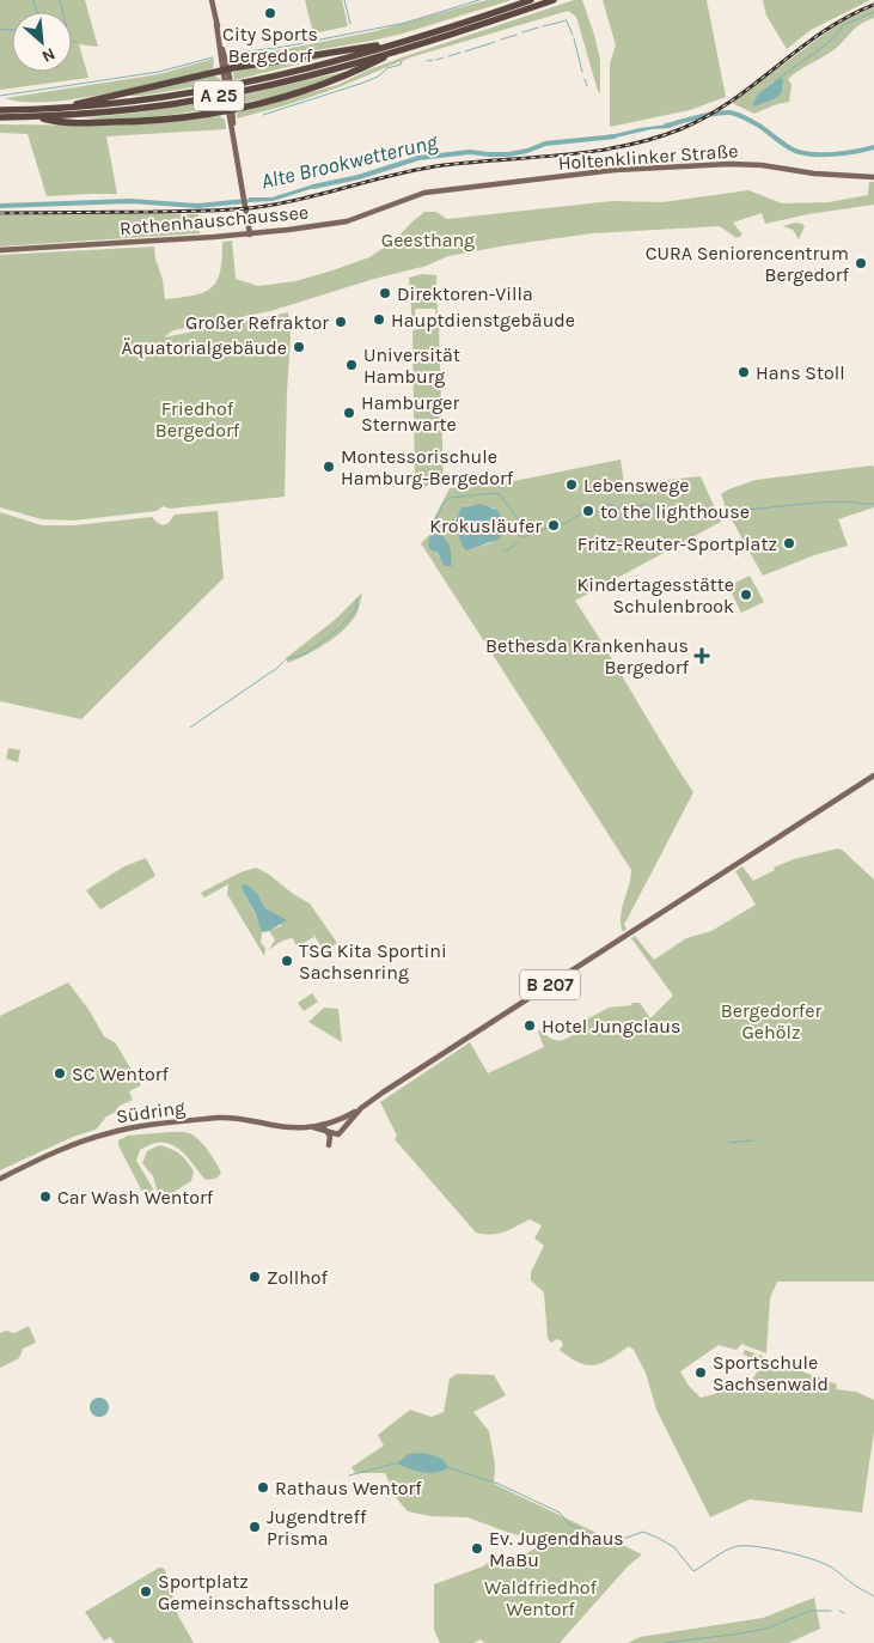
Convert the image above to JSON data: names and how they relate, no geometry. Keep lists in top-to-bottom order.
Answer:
{
  "streets": {
    "highway": ["A 25"],
    "main road": [
      "Holtenklinker Straße",
      "Rothenhauschaussee",
      "B 207",
      "Südring"
    ]
  },
  "crossings": [
    ["Holtenklinker Straße", "Rothenhauschaussee"],
    ["B 207", "Südring"]
  ],
  "water": ["Alte Brookwetterung"],
  "parks": [
    "Geesthang",
    "Friedhof Bergedorf",
    "Bergedorfer Gehölz",
    "Waldfriedhof Wentorf"
  ],
  "places": {
    "other": [
      "City Sports Bergedorf",
      "CURA Seniorencentrum Bergedorf",
      "Direktoren-Villa",
      "Hauptdienstgebäude",
      "Großer Refraktor",
      "Äquatorialgebäude",
      "Universität Hamburg",
      "Hans Stoll",
      "Hamburger Sternwarte",
      "Montessorischule Hamburg-Bergedorf",
      "Lebenswege",
      "to the lighthouse",
      "Krokusläufer",
      "Fritz-Reuter-Sportplatz",
      "Kindertagesstätte Schulenbrook",
      "TSG Kita Sportini Sachsenring",
      "Hotel Jungclaus",
      "SC Wentorf",
      "Car Wash Wentorf",
      "Zollhof",
      "Sportschule Sachsenwald",
      "Rathaus Wentorf",
      "Jugendtreff Prisma",
      "Ev. Jugendhaus MaBu",
      "Sportplatz Gemeinschaftsschule"
    ],
    "health": ["Bethesda Krankenhaus Bergedorf"]
  },
  "north": "bottom right"
}
